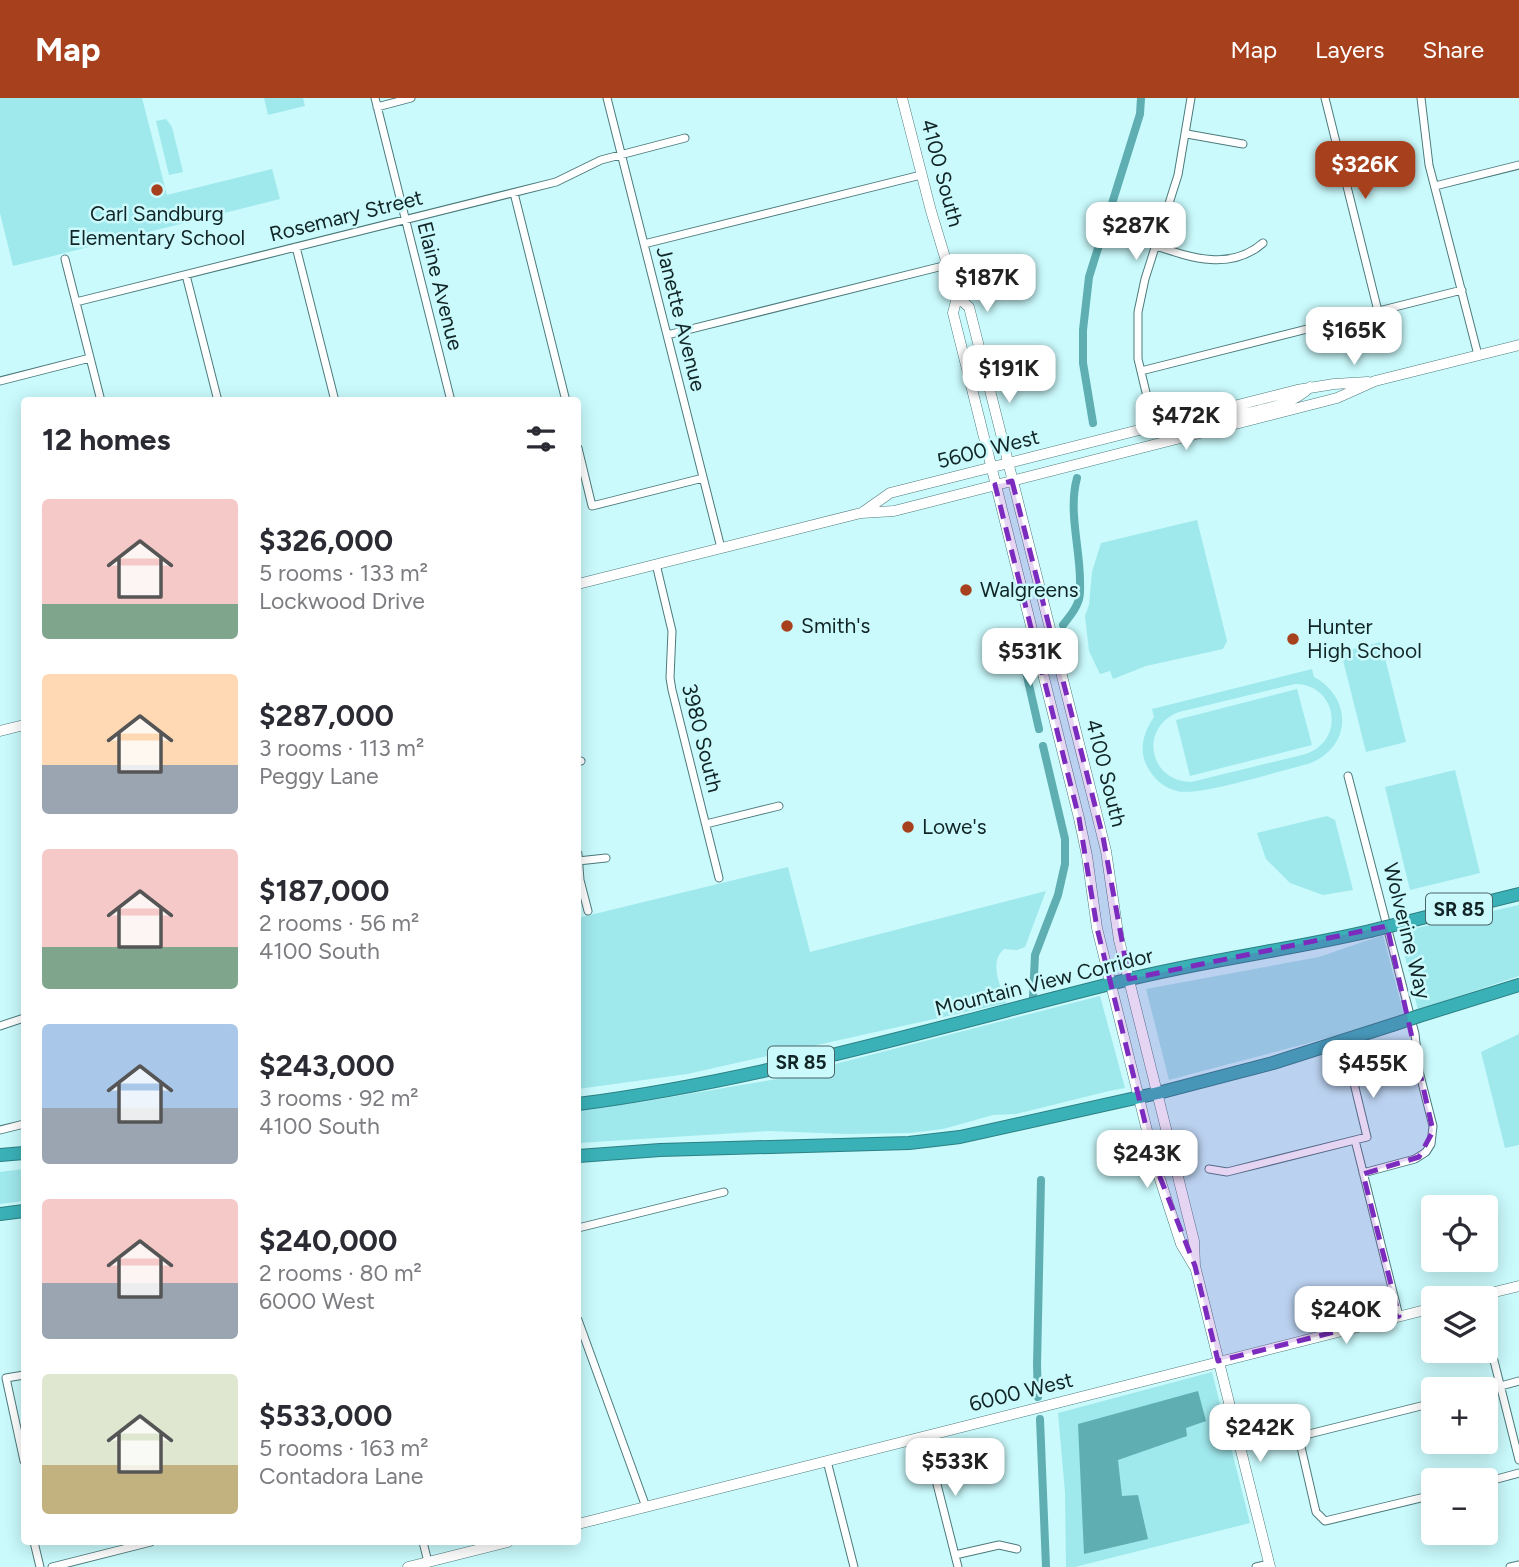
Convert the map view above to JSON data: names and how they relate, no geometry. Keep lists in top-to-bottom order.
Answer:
{
  "streets": {
    "highway": ["SR 85", "Mountain View Corridor"],
    "main road": ["4100 South", "5600 West", "6000 West"],
    "street": [
      "Rosemary Street",
      "Elaine Avenue",
      "Janette Avenue",
      "3980 South",
      "Wolverine Way"
    ]
  },
  "crossings": [
    ["4100 South", "5600 West"],
    ["4100 South", "Mountain View Corridor"],
    ["4100 South", "6000 West"],
    ["Rosemary Street", "Elaine Avenue"],
    ["Rosemary Street", "Janette Avenue"],
    ["Janette Avenue", "5600 West"],
    ["5600 West", "3980 South"]
  ],
  "places": [
    "Carl Sandburg Elementary School",
    "Walgreens",
    "Smith's",
    "Hunter High School",
    "Lowe's"
  ],
  "page": {
    "header": "Map",
    "nav": ["Map", "Layers", "Share"],
    "price": [
      "$326K",
      "$287K",
      "$187K",
      "$165K",
      "$191K",
      "$472K",
      "$531K",
      "$455K",
      "$243K",
      "$240K",
      "$242K",
      "$533K"
    ],
    "heading": "12 homes",
    "list": [
      {
        "name": "$326,000",
        "note": "5 rooms · 133 m² · Lockwood Drive"
      },
      {
        "name": "$287,000",
        "note": "3 rooms · 113 m² · Peggy Lane"
      },
      {
        "name": "$187,000",
        "note": "2 rooms · 56 m² · 4100 South"
      },
      {
        "name": "$243,000",
        "note": "3 rooms · 92 m² · 4100 South"
      },
      {
        "name": "$240,000",
        "note": "2 rooms · 80 m² · 6000 West"
      },
      {
        "name": "$533,000",
        "note": "5 rooms · 163 m² · Contadora Lane"
      }
    ],
    "map_buttons": ["+", "−"]
  }
}
